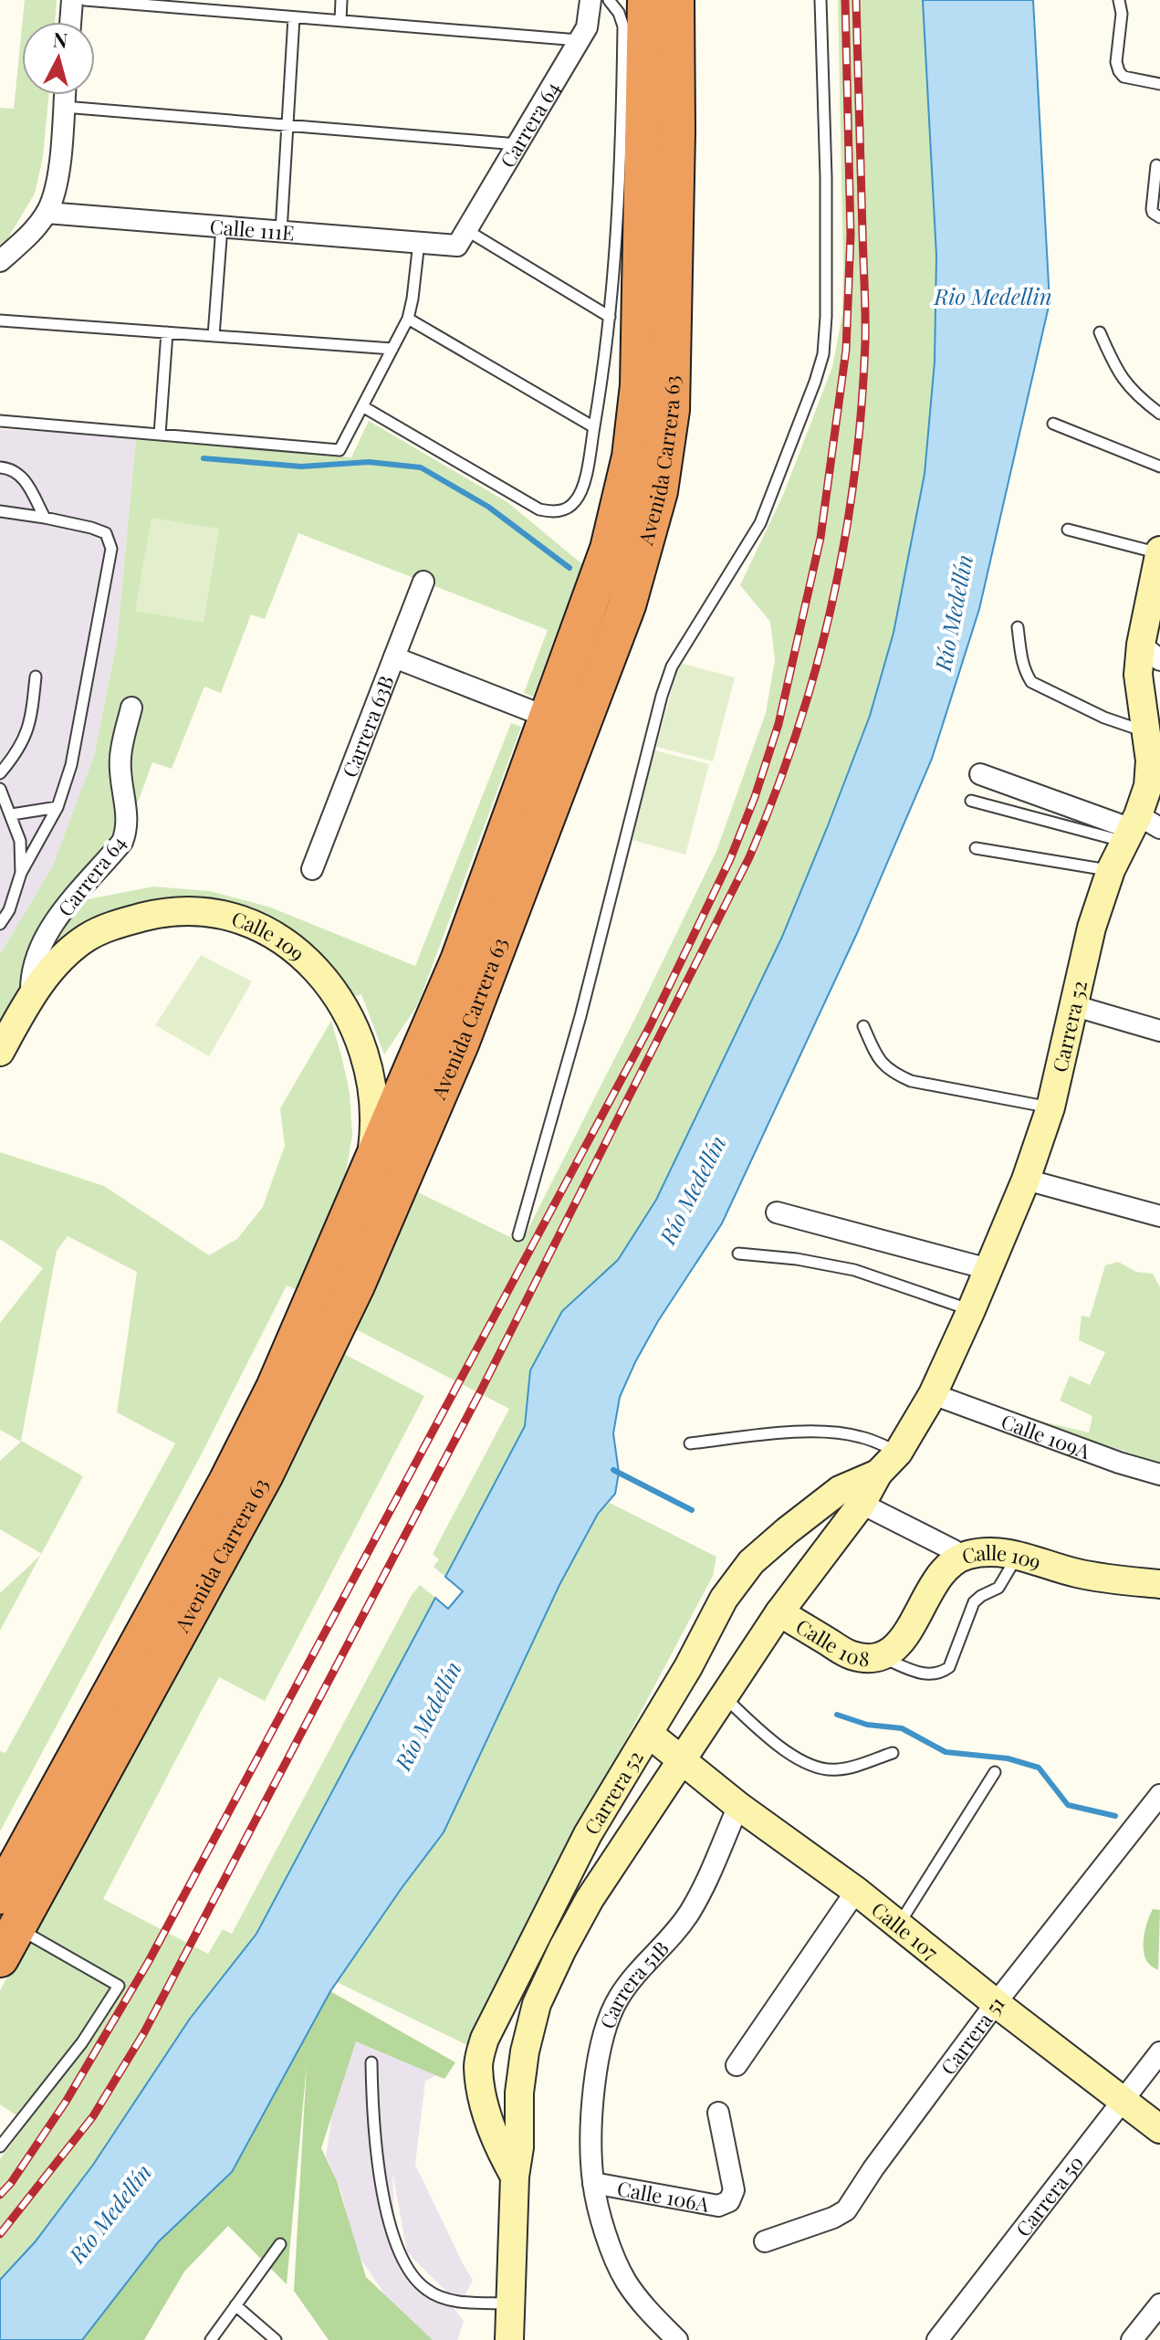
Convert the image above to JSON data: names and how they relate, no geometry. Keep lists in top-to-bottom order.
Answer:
{
  "streets": {
    "highway": ["Avenida Carrera 63"],
    "main road": [
      "Calle 109",
      "Carrera 52",
      "Calle 108",
      "Calle 107"
    ],
    "street": [
      "Carrera 64",
      "Calle 111E",
      "Carrera 63B",
      "Calle 109A",
      "Carrera 51B",
      "Carrera 51",
      "Calle 106A",
      "Carrera 50"
    ]
  },
  "crossings": [
    ["Carrera 64", "Calle 111E"],
    ["Carrera 64", "Calle 109"],
    ["Avenida Carrera 63", "Calle 109"],
    ["Calle 109", "Calle 108"],
    ["Carrera 52", "Calle 109A"],
    ["Carrera 52", "Calle 108"],
    ["Carrera 52", "Calle 107"],
    ["Calle 107", "Carrera 51B"],
    ["Calle 107", "Carrera 51"],
    ["Calle 107", "Carrera 50"],
    ["Carrera 51B", "Calle 106A"]
  ],
  "water": ["Rio Medellin", "Río Medellín"],
  "north": "top"
}
